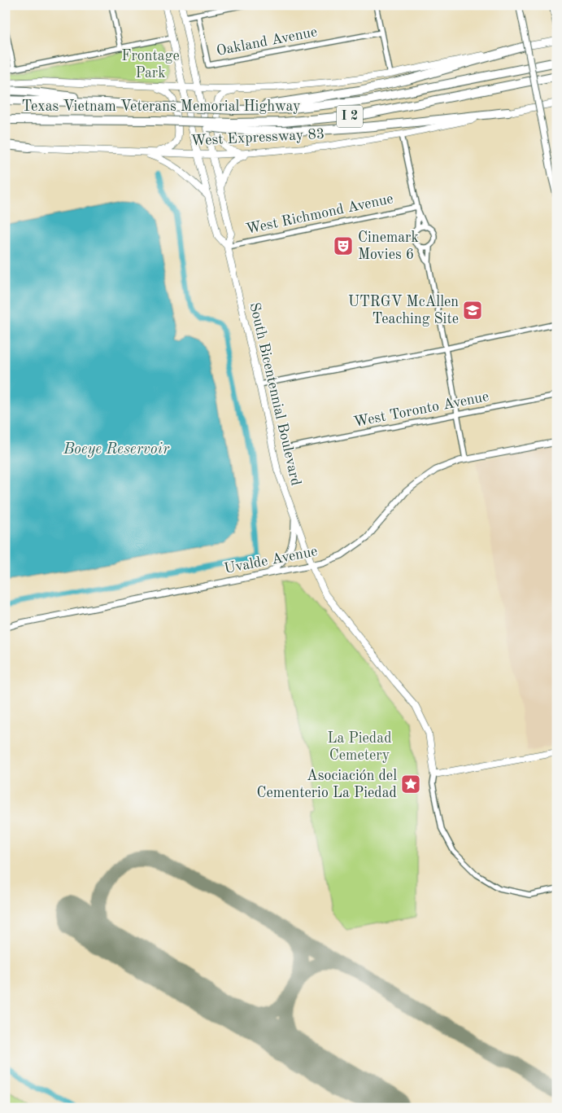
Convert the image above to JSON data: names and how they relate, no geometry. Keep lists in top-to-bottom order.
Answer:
{
  "streets": {
    "highway": ["Texas Vietnam Veterans Memorial Highway", "I 2"],
    "main road": ["West Expressway 83", "South Bicentennial Boulevard"],
    "street": [
      "Oakland Avenue",
      "West Richmond Avenue",
      "West Toronto Avenue",
      "Uvalde Avenue"
    ]
  },
  "crossings": [
    ["West Expressway 83", "South Bicentennial Boulevard"],
    ["West Richmond Avenue", "South Bicentennial Boulevard"],
    ["South Bicentennial Boulevard", "Uvalde Avenue"]
  ],
  "water": ["Boeye Reservoir"],
  "parks": ["Frontage Park", "La Piedad Cemetery"],
  "places": {
    "theatre": ["Cinemark Movies 6"],
    "school or university": ["UTRGV McAllen Teaching Site"],
    "place": ["Asociación del Cementerio La Piedad"]
  }
}
